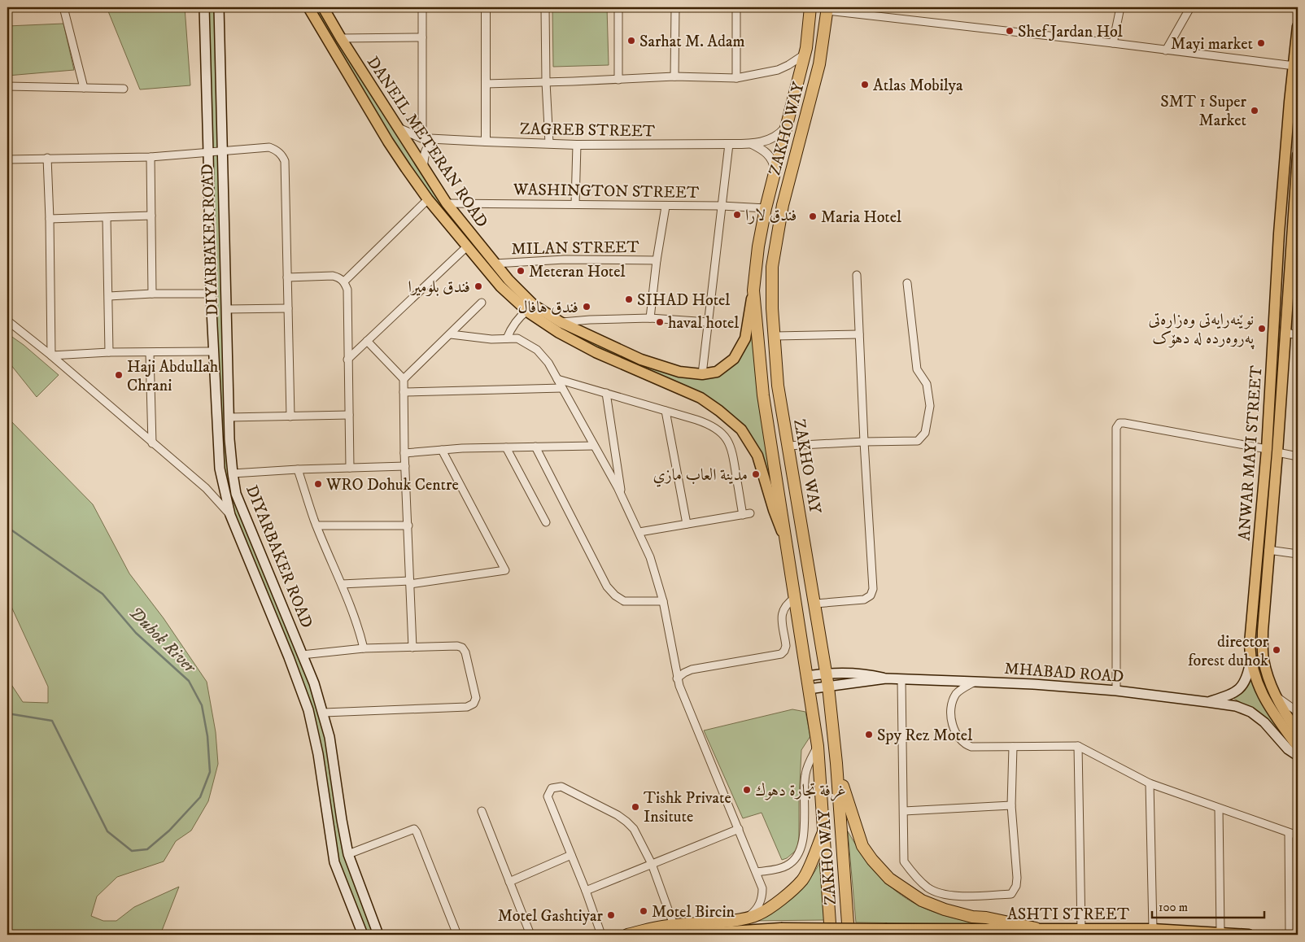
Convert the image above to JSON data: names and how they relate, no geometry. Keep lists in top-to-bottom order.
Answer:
{
  "streets": {
    "highway": ["ZAKHO WAY"],
    "main road": [
      "DANEIL METERAN ROAD",
      "DIYARBAKER ROAD",
      "ANWAR MAYI STREET",
      "MHABAD ROAD",
      "ASHTI STREET"
    ],
    "street": ["ZAGREB STREET", "WASHINGTON STREET", "MILAN STREET"]
  },
  "crossings": [
    ["ZAKHO WAY", "ZAGREB STREET"],
    ["ZAKHO WAY", "DANEIL METERAN ROAD"],
    ["ZAKHO WAY", "WASHINGTON STREET"],
    ["ZAKHO WAY", "MHABAD ROAD"],
    ["ZAGREB STREET", "DANEIL METERAN ROAD"],
    ["DANEIL METERAN ROAD", "WASHINGTON STREET"],
    ["DANEIL METERAN ROAD", "MILAN STREET"]
  ],
  "water": ["Duhok River"],
  "places": [
    "Shef Jardan Hol",
    "Sarhat M. Adam",
    "Mayi market",
    "Atlas Mobilya",
    "SMT 1 Super Market",
    "فندق لارا",
    "Maria Hotel",
    "Meteran Hotel",
    "فندق بلوميرا",
    "SIHAD Hotel",
    "فندق هافال",
    "haval hotel",
    "نوێنەرایەتی وەزارەتی پەروەردە لە دهۆک",
    "Haji Abdullah Chrani",
    "مدينة العاب مازي",
    "WRO Dohuk Centre",
    "director forest duhok",
    "Spy Rez Motel",
    "غرفة تجارة دهوك",
    "Tishk Private Insitute",
    "Motel Bircin",
    "Motel Gashtiyar"
  ],
  "scale_bar": "100 m"
}
